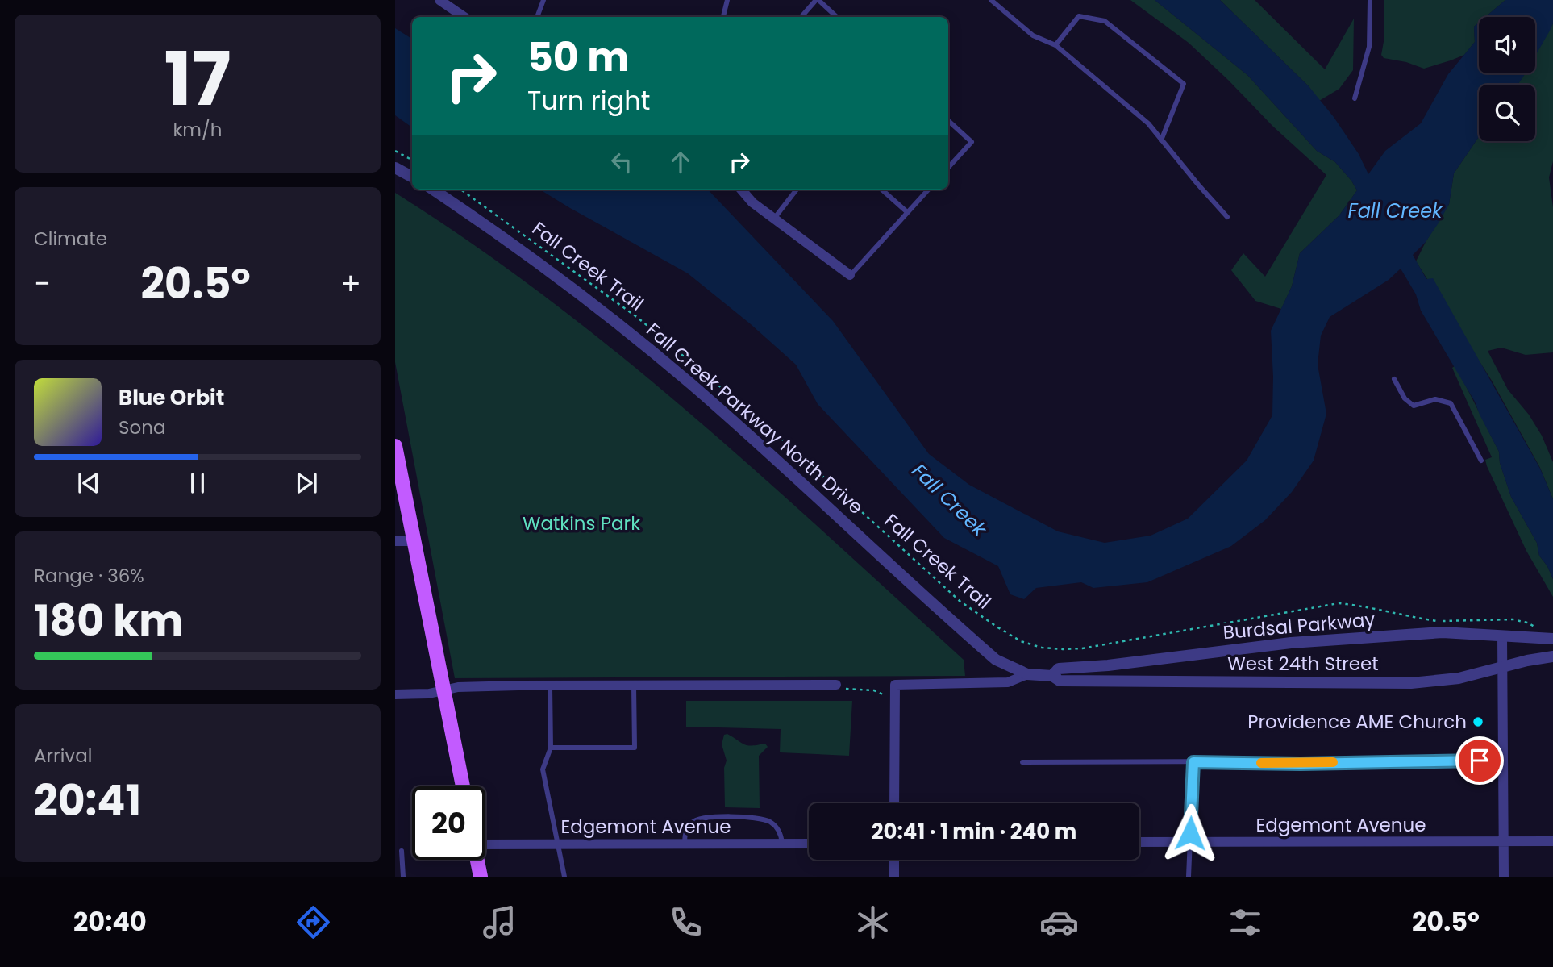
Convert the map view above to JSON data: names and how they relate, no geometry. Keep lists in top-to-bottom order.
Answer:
{
  "streets": {
    "street": [
      "Fall Creek Parkway North Drive",
      "Burdsal Parkway",
      "West 24th Street",
      "Edgemont Avenue"
    ],
    "path": ["Fall Creek Trail"]
  },
  "crossings": [
    ["Fall Creek Parkway North Drive", "Burdsal Parkway"],
    ["Fall Creek Parkway North Drive", "West 24th Street"],
    ["Burdsal Parkway", "West 24th Street"]
  ],
  "water": ["Fall Creek"],
  "parks": ["Watkins Park"],
  "places": ["Providence AME Church"],
  "page": {
    "tile": [
      ["17", "km/h"],
      "Climate",
      ["Range · 36%", "180 km"],
      ["Arrival", "20:41"]
    ],
    "turn": ["50 m", "Turn right"],
    "heat": ["−", "20.5°", "+"],
    "song": ["Blue Orbit", "Sona"],
    "limit": "20",
    "trip": "20:41 · 1 min · 240 m",
    "tabs": ["20:40", "20.5°"]
  }
}
